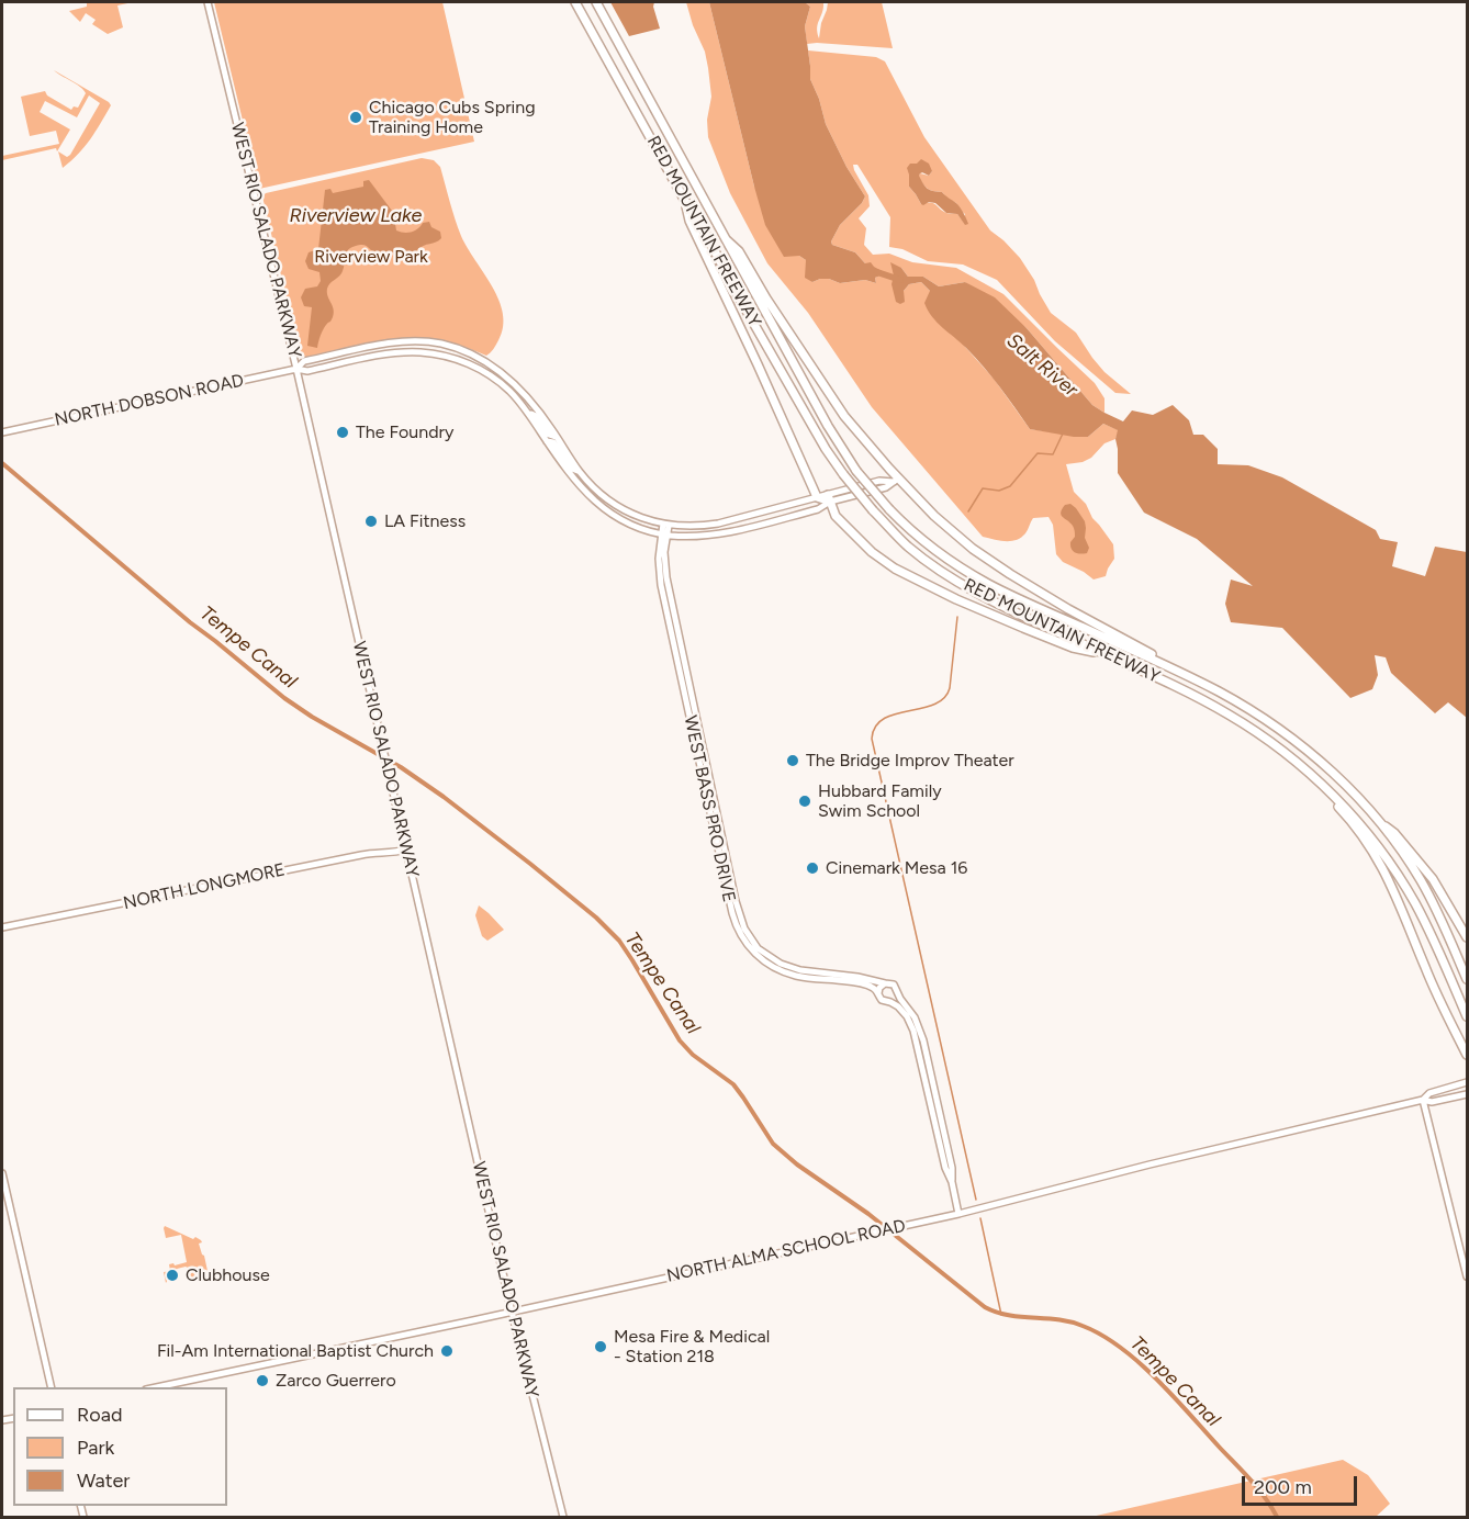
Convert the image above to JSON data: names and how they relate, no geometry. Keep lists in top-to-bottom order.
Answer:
{
  "streets": {
    "highway": ["RED MOUNTAIN FREEWAY"],
    "main road": [
      "WEST RIO SALADO PARKWAY",
      "NORTH DOBSON ROAD",
      "WEST BASS PRO DRIVE",
      "NORTH LONGMORE",
      "NORTH ALMA SCHOOL ROAD"
    ]
  },
  "crossings": [
    ["WEST RIO SALADO PARKWAY", "NORTH DOBSON ROAD"],
    ["WEST RIO SALADO PARKWAY", "NORTH LONGMORE"],
    ["WEST RIO SALADO PARKWAY", "NORTH ALMA SCHOOL ROAD"],
    ["NORTH DOBSON ROAD", "WEST BASS PRO DRIVE"],
    ["WEST BASS PRO DRIVE", "NORTH ALMA SCHOOL ROAD"]
  ],
  "water": ["Riverview Lake", "Salt River", "Tempe Canal"],
  "parks": ["Riverview Park"],
  "places": [
    "Chicago Cubs Spring Training Home",
    "The Foundry",
    "LA Fitness",
    "The Bridge Improv Theater",
    "Hubbard Family Swim School",
    "Cinemark Mesa 16",
    "Clubhouse",
    "Mesa Fire & Medical - Station 218",
    "Fil-Am International Baptist Church",
    "Zarco Guerrero"
  ],
  "legend": ["Road", "Park", "Water"],
  "scale_bar": "200 m"
}
